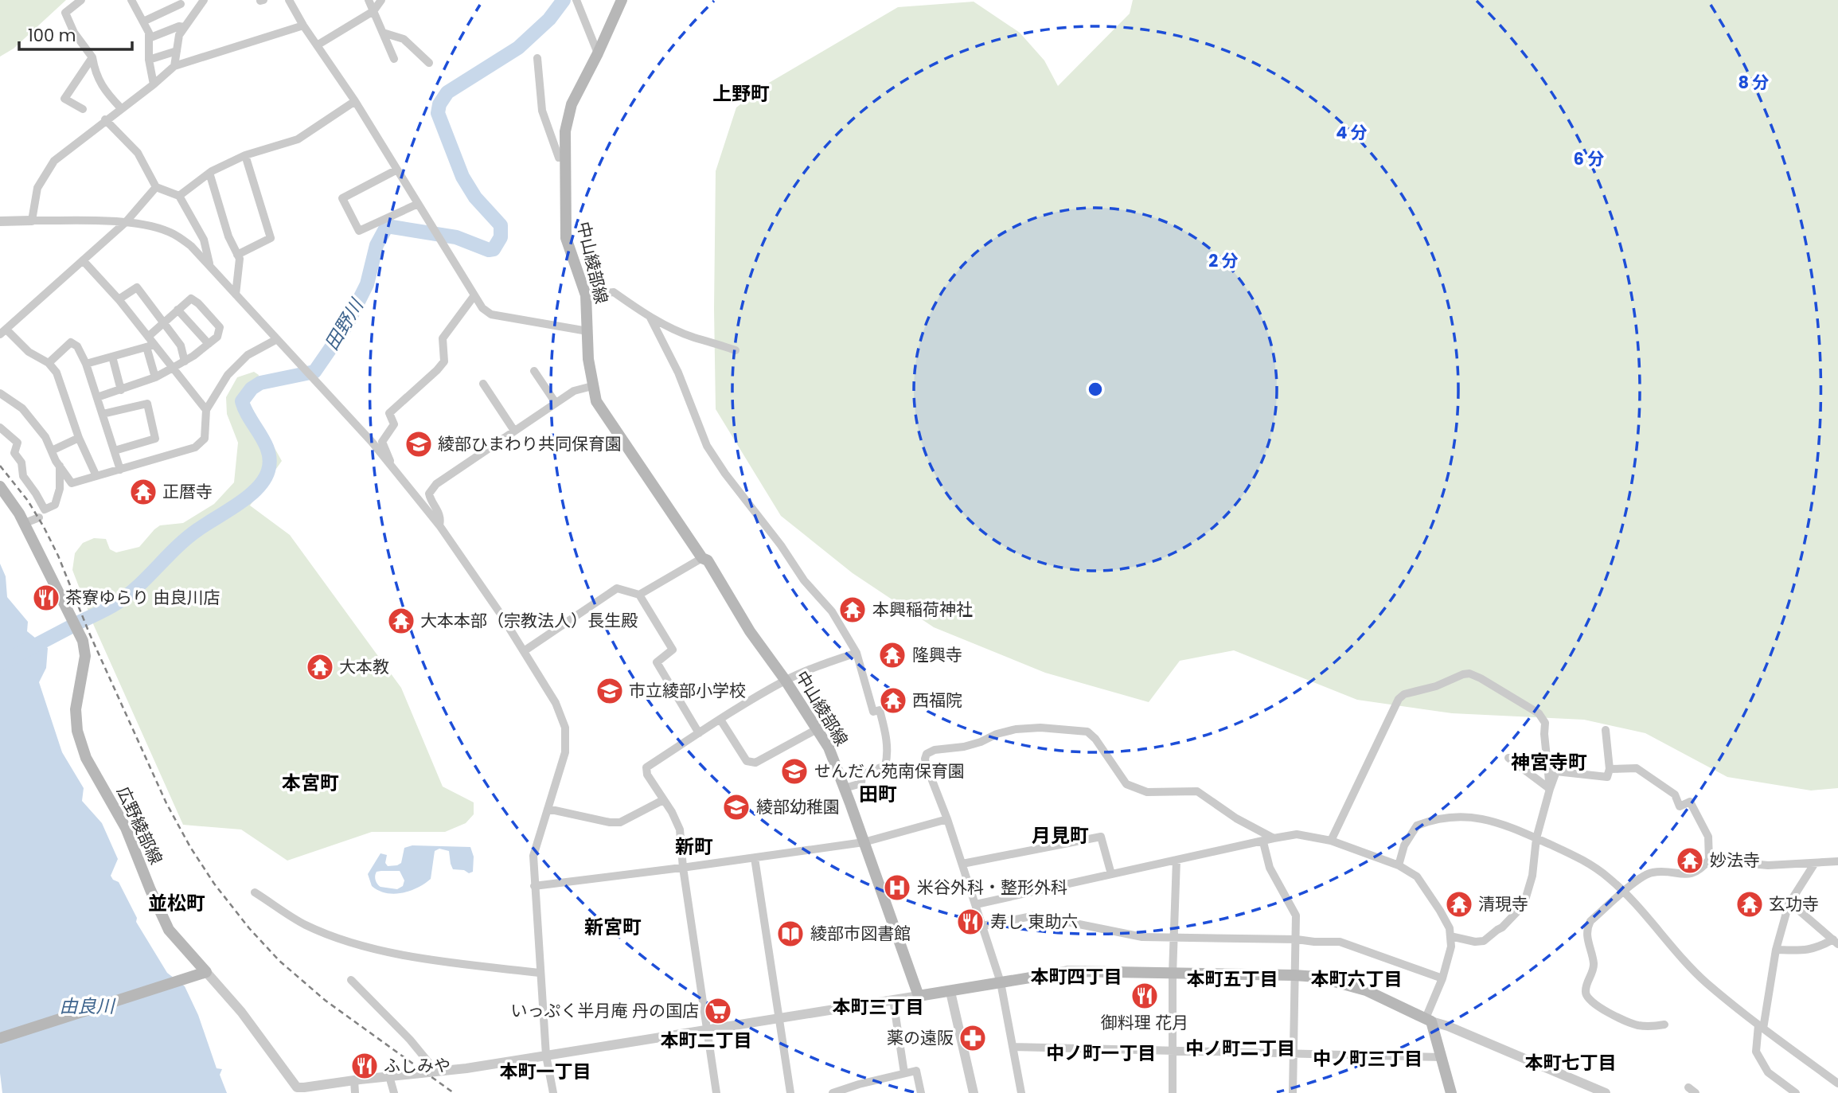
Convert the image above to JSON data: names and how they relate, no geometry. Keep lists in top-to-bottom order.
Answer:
{
  "streets": {
    "main road": ["中山綾部線", "広野綾部線"]
  },
  "districts": [
    "上野町",
    "神宮寺町",
    "本宮町",
    "田町",
    "月見町",
    "新町",
    "並松町",
    "新宮町",
    "本町四丁目",
    "本町五丁目",
    "本町六丁目",
    "本町三丁目",
    "本町二丁目",
    "中ノ町二丁目",
    "中ノ町一丁目",
    "中ノ町三丁目",
    "本町七丁目",
    "本町一丁目"
  ],
  "water": ["田野川", "由良川"],
  "places": {
    "school or university": [
      "綾部ひまわり共同保育園",
      "市立綾部小学校",
      "せんだん苑南保育園",
      "綾部幼稚園"
    ],
    "temple": [
      "正暦寺",
      "本興稲荷神社",
      "大本本部（宗教法人）長生殿",
      "隆興寺",
      "大本教",
      "西福院",
      "妙法寺",
      "清現寺",
      "玄功寺"
    ],
    "restaurant": [
      "茶寮ゆらり 由良川店",
      "寿し 東助六",
      "御料理 花月",
      "ふしみや"
    ],
    "hospital": ["米谷外科・整形外科"],
    "library": ["綾部市図書館"],
    "supermarket": ["いっぷく半月庵 丹の国店"],
    "pharmacy": ["薬の遠阪"]
  },
  "scale_bar": "100 m",
  "rings": [
    "8 分",
    "4 分",
    "6 分",
    "2 分"
  ]
}
